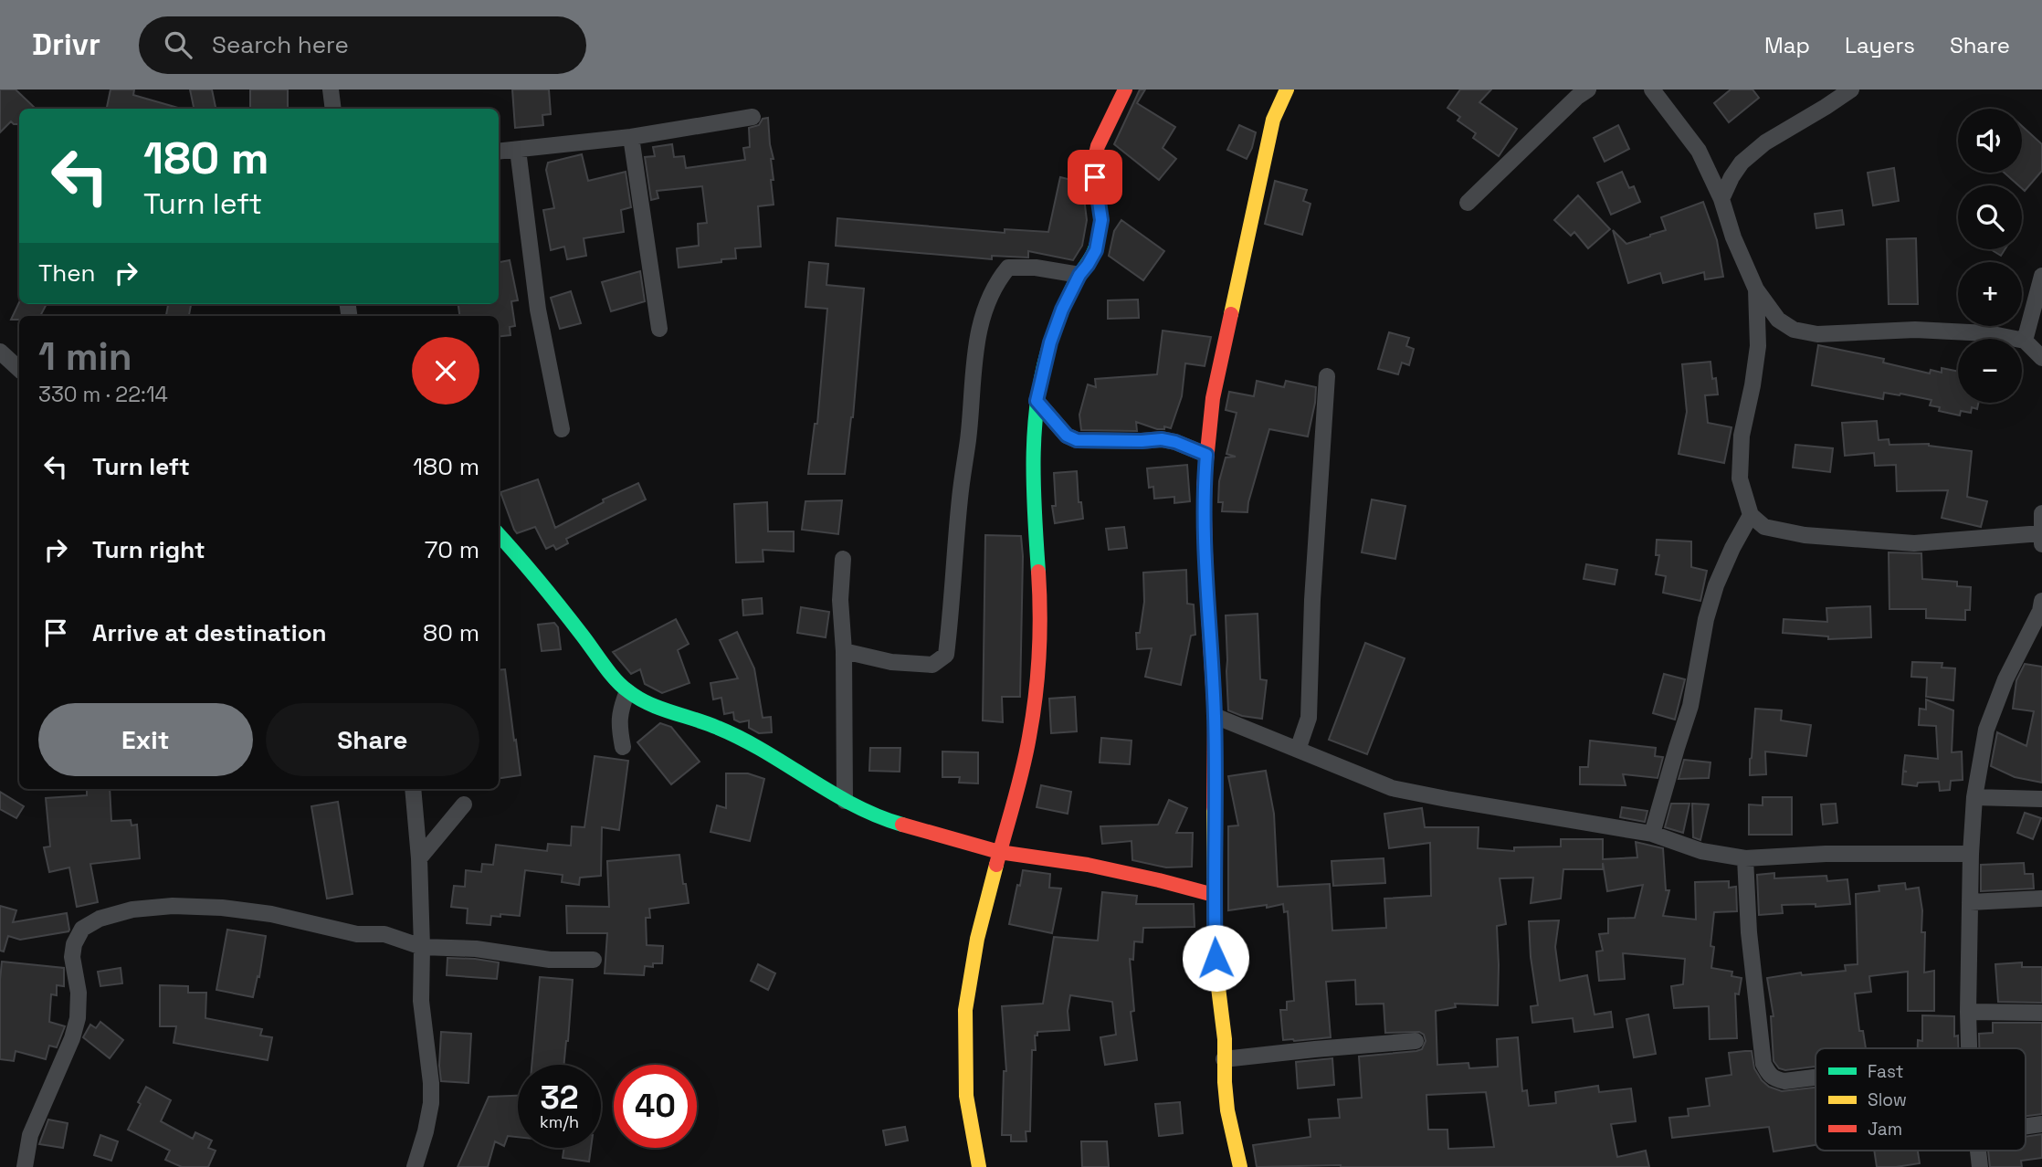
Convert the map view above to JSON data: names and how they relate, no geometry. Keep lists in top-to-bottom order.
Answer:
{
  "legend": ["Fast", "Slow", "Jam"],
  "page": {
    "header": "Drivr",
    "search": "Search here",
    "nav": ["Map", "Layers", "Share"],
    "map_buttons": ["+", "−"],
    "turn": ["180 m", "Turn left"],
    "then": "Then",
    "heading": ["1 min", "330 m · 22:14"],
    "list": [
      {
        "name": "Turn left",
        "value": "180 m"
      },
      {
        "name": "Turn right",
        "value": "70 m"
      },
      {
        "name": "Arrive at destination",
        "value": "80 m"
      }
    ],
    "buttons": ["Exit", "Share"],
    "speed": "32 km/h",
    "limit": "40"
  }
}
